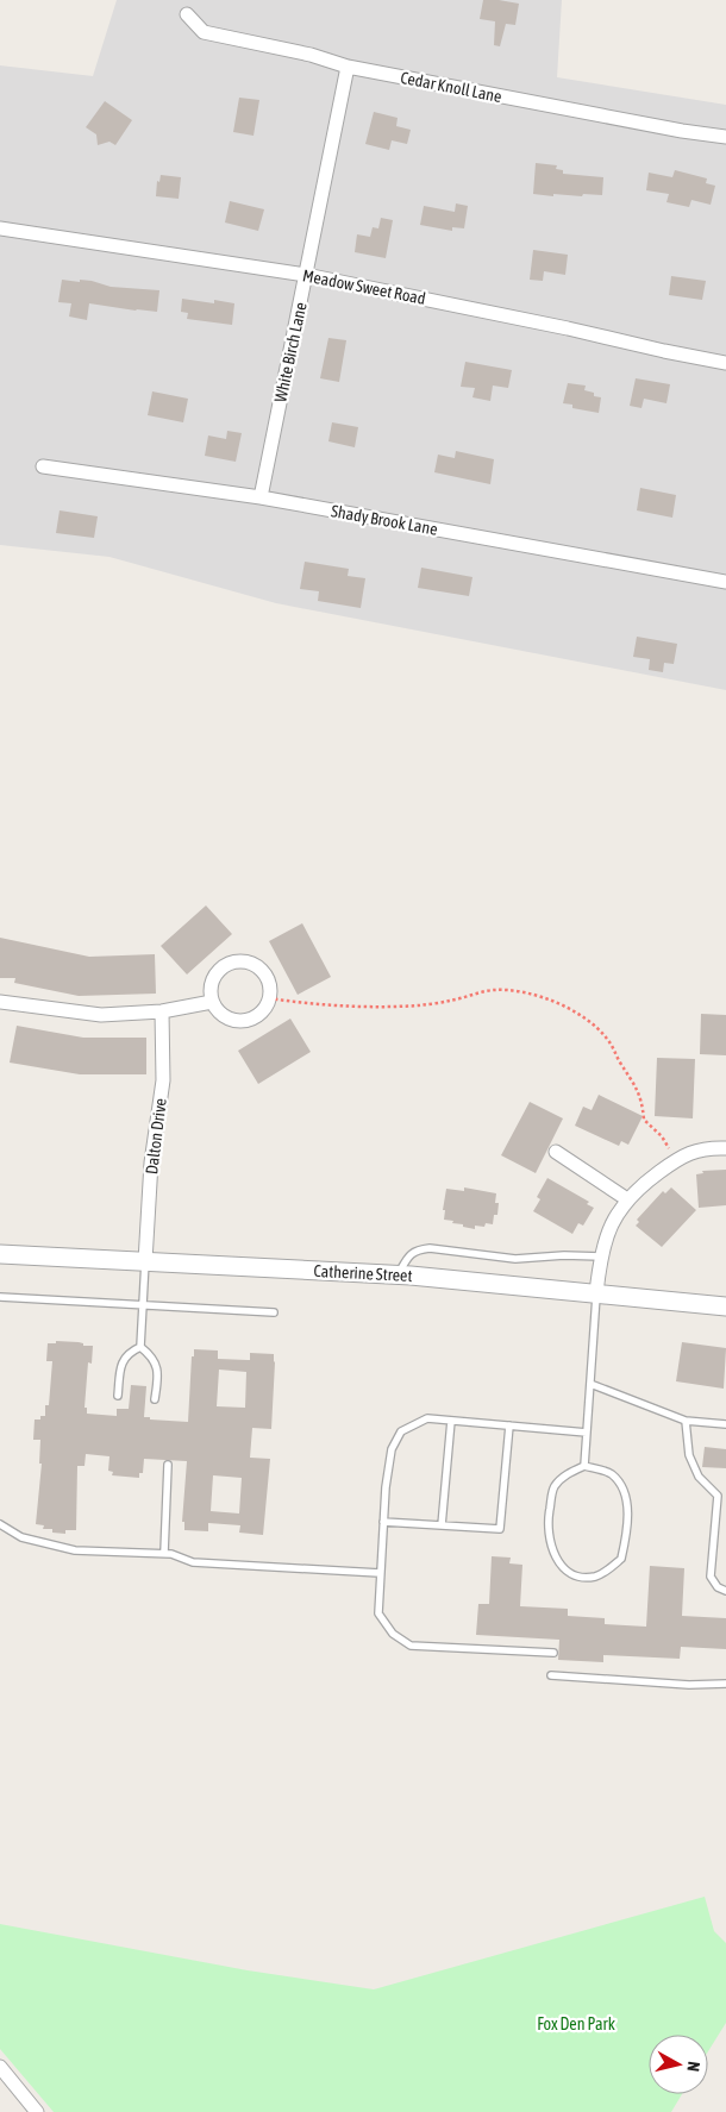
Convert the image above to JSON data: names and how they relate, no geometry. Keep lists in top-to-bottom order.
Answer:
{
  "streets": {
    "street": [
      "Cedar Knoll Lane",
      "Meadow Sweet Road",
      "White Birch Lane",
      "Shady Brook Lane",
      "Dalton Drive",
      "Catherine Street"
    ]
  },
  "crossings": [
    ["Cedar Knoll Lane", "White Birch Lane"],
    ["Meadow Sweet Road", "White Birch Lane"],
    ["White Birch Lane", "Shady Brook Lane"],
    ["Dalton Drive", "Catherine Street"]
  ],
  "parks": ["Fox Den Park"],
  "north": "right"
}
